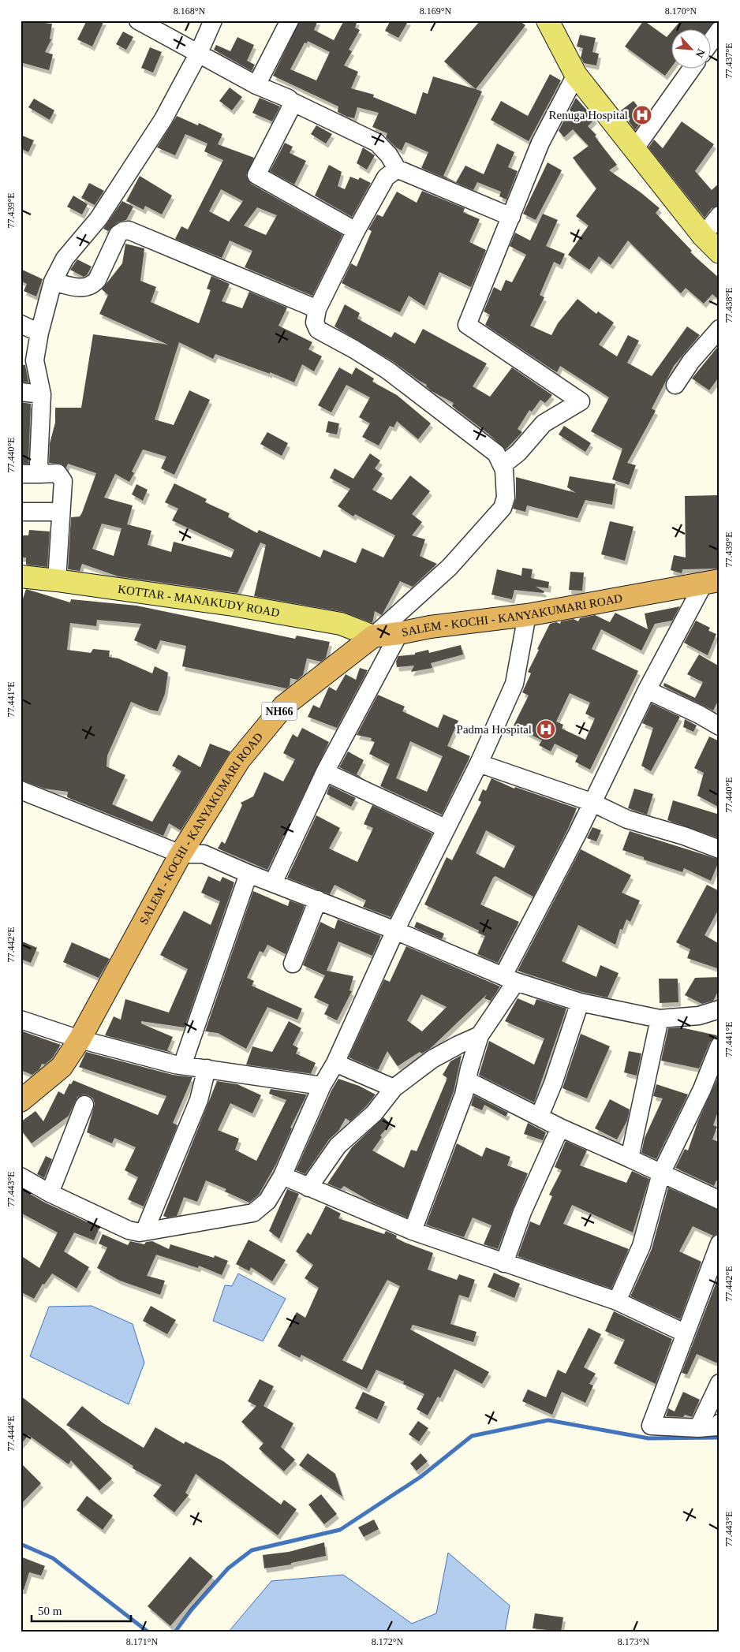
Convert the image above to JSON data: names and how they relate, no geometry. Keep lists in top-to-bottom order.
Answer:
{
  "streets": {
    "highway": ["SALEM - KOCHI - KANYAKUMARI ROAD", "NH66"],
    "main road": ["KOTTAR - MANAKUDY ROAD"]
  },
  "crossings": [
    ["KOTTAR - MANAKUDY ROAD", "SALEM - KOCHI - KANYAKUMARI ROAD"]
  ],
  "places": {
    "hospital": ["Renuga Hospital", "Padma Hospital"]
  },
  "scale_bar": "50 m",
  "north": "bottom right",
  "coordinates": [
    "8.168°N",
    "8.169°N",
    "8.170°N",
    "77.437°E",
    "77.439°E",
    "77.438°E",
    "77.440°E",
    "77.441°E",
    "77.442°E",
    "77.443°E",
    "77.444°E",
    "8.171°N",
    "8.172°N",
    "8.173°N"
  ]
}
